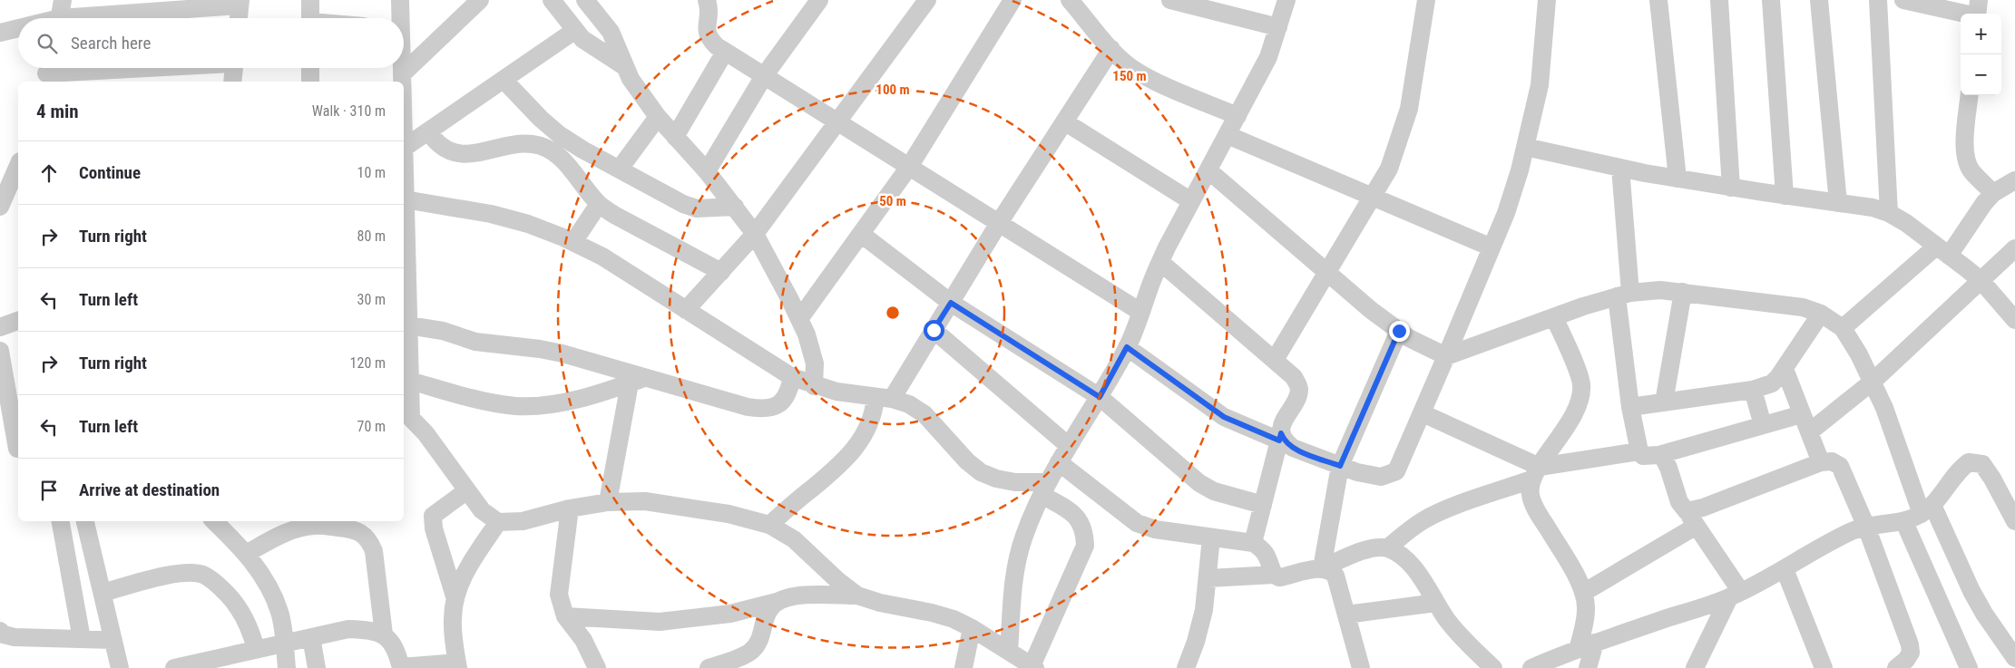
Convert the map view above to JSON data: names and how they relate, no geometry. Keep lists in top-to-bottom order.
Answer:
{
  "page": {
    "map_buttons": ["+", "−"],
    "search": "Search here",
    "heading": ["4 min", "Walk · 310 m"],
    "list": [
      ["Continue", "10 m"],
      ["Turn right", "80 m"],
      ["Turn left", "30 m"],
      ["Turn right", "120 m"],
      ["Turn left", "70 m"],
      "Arrive at destination"
    ]
  },
  "rings": ["150 m", "100 m", "50 m"]
}
